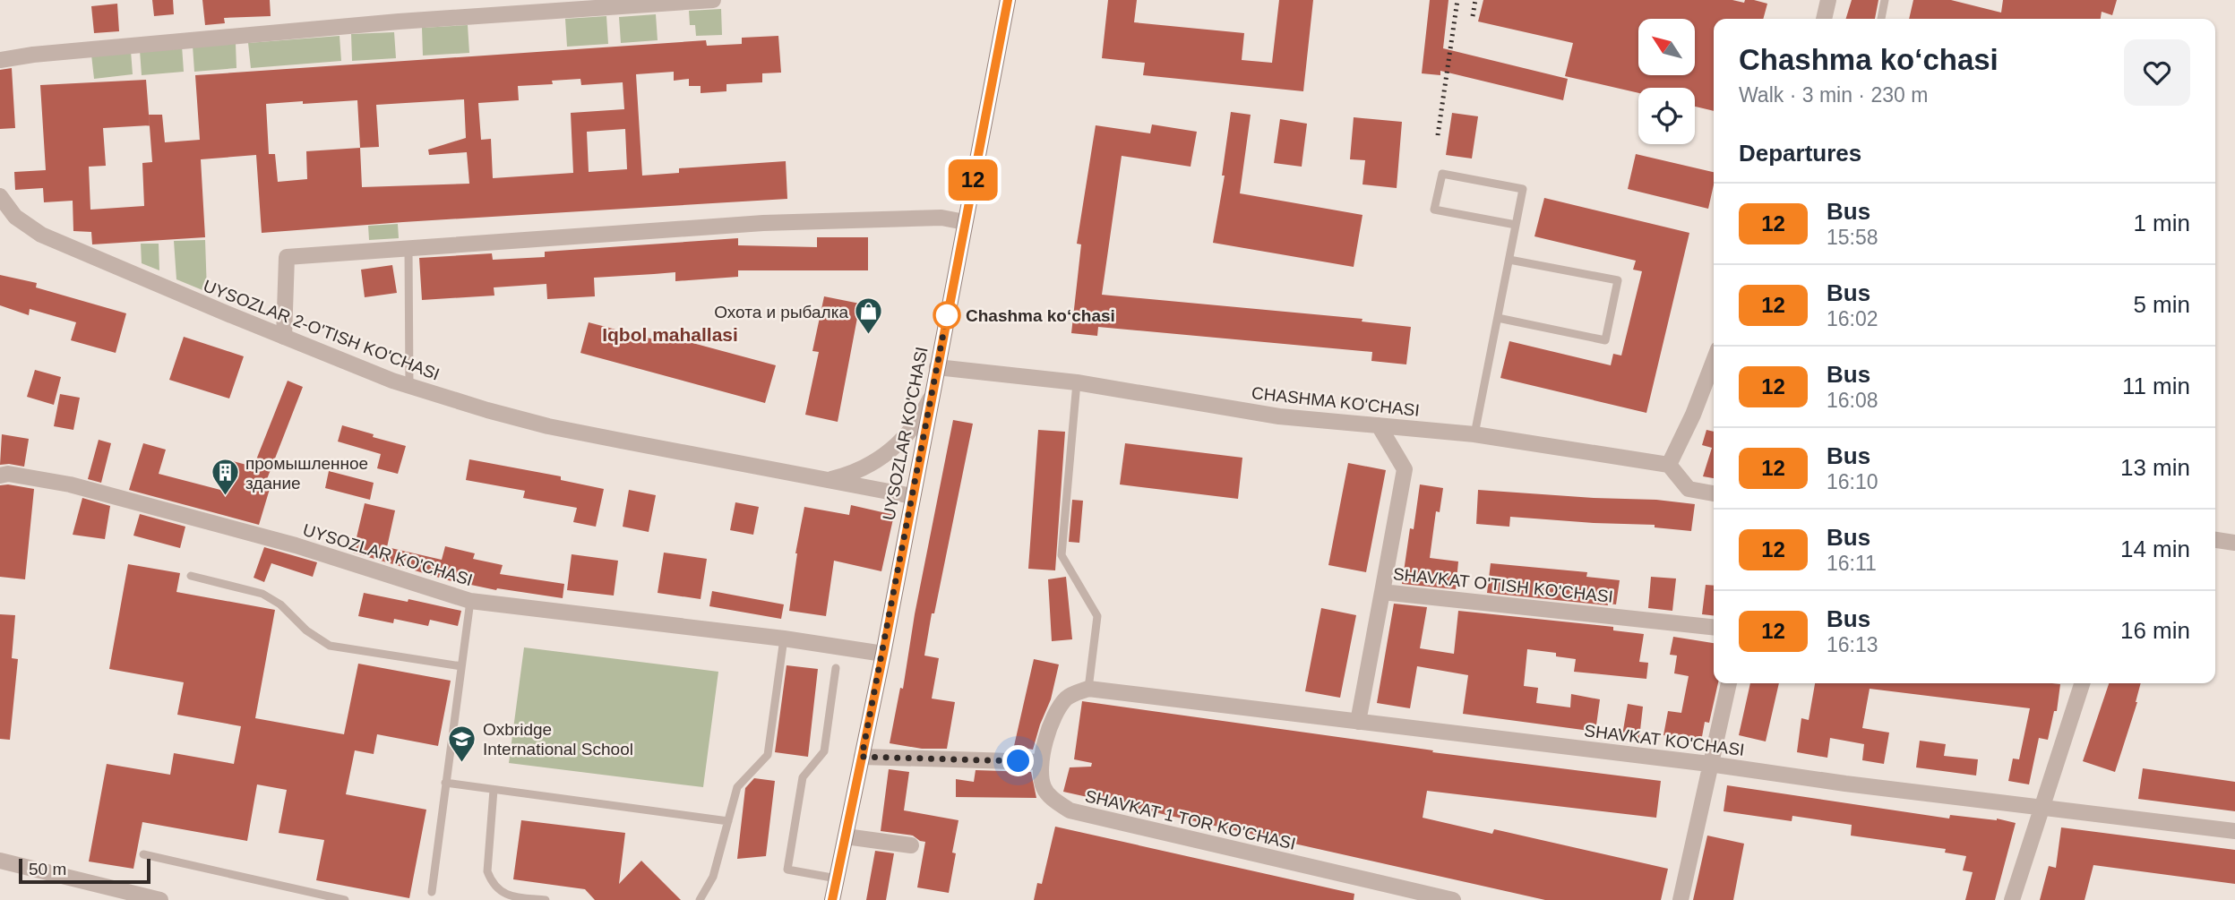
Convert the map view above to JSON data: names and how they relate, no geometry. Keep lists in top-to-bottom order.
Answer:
{
  "streets": {
    "main road": ["UYSOZLAR KO'CHASI"],
    "street": [
      "UYSOZLAR 2-O'TISH KO'CHASI",
      "CHASHMA KO'CHASI",
      "SHAVKAT O'TISH KO'CHASI",
      "SHAVKAT KO'CHASI",
      "SHAVKAT 1 TOR KO'CHASI"
    ]
  },
  "crossings": [
    ["UYSOZLAR 2-O'TISH KO'CHASI", "UYSOZLAR KO'CHASI"],
    ["CHASHMA KO'CHASI", "UYSOZLAR KO'CHASI"],
    ["CHASHMA KO'CHASI", "SHAVKAT O'TISH KO'CHASI"],
    ["SHAVKAT KO'CHASI", "SHAVKAT 1 TOR KO'CHASI"]
  ],
  "districts": ["Iqbol mahallasi"],
  "places": {
    "other": ["Chashma ko‘chasi"],
    "shop": ["Охота и рыбалка"],
    "building": ["промышленное здание"],
    "school or university": ["Oxbridge International School"]
  },
  "lines": ["bus line 12"],
  "scale_bar": "50 m",
  "north": "top left",
  "page": {
    "on_map": "12",
    "heading": [
      ["Chashma ko‘chasi", "Walk · 3 min · 230 m"],
      "Departures"
    ],
    "list": [
      {
        "mark": "12",
        "name": "Bus",
        "note": "15:58",
        "value": "1 min"
      },
      {
        "mark": "12",
        "name": "Bus",
        "note": "16:02",
        "value": "5 min"
      },
      {
        "mark": "12",
        "name": "Bus",
        "note": "16:08",
        "value": "11 min"
      },
      {
        "mark": "12",
        "name": "Bus",
        "note": "16:10",
        "value": "13 min"
      },
      {
        "mark": "12",
        "name": "Bus",
        "note": "16:11",
        "value": "14 min"
      },
      {
        "mark": "12",
        "name": "Bus",
        "note": "16:13",
        "value": "16 min"
      }
    ],
    "scale": "50 m"
  }
}
